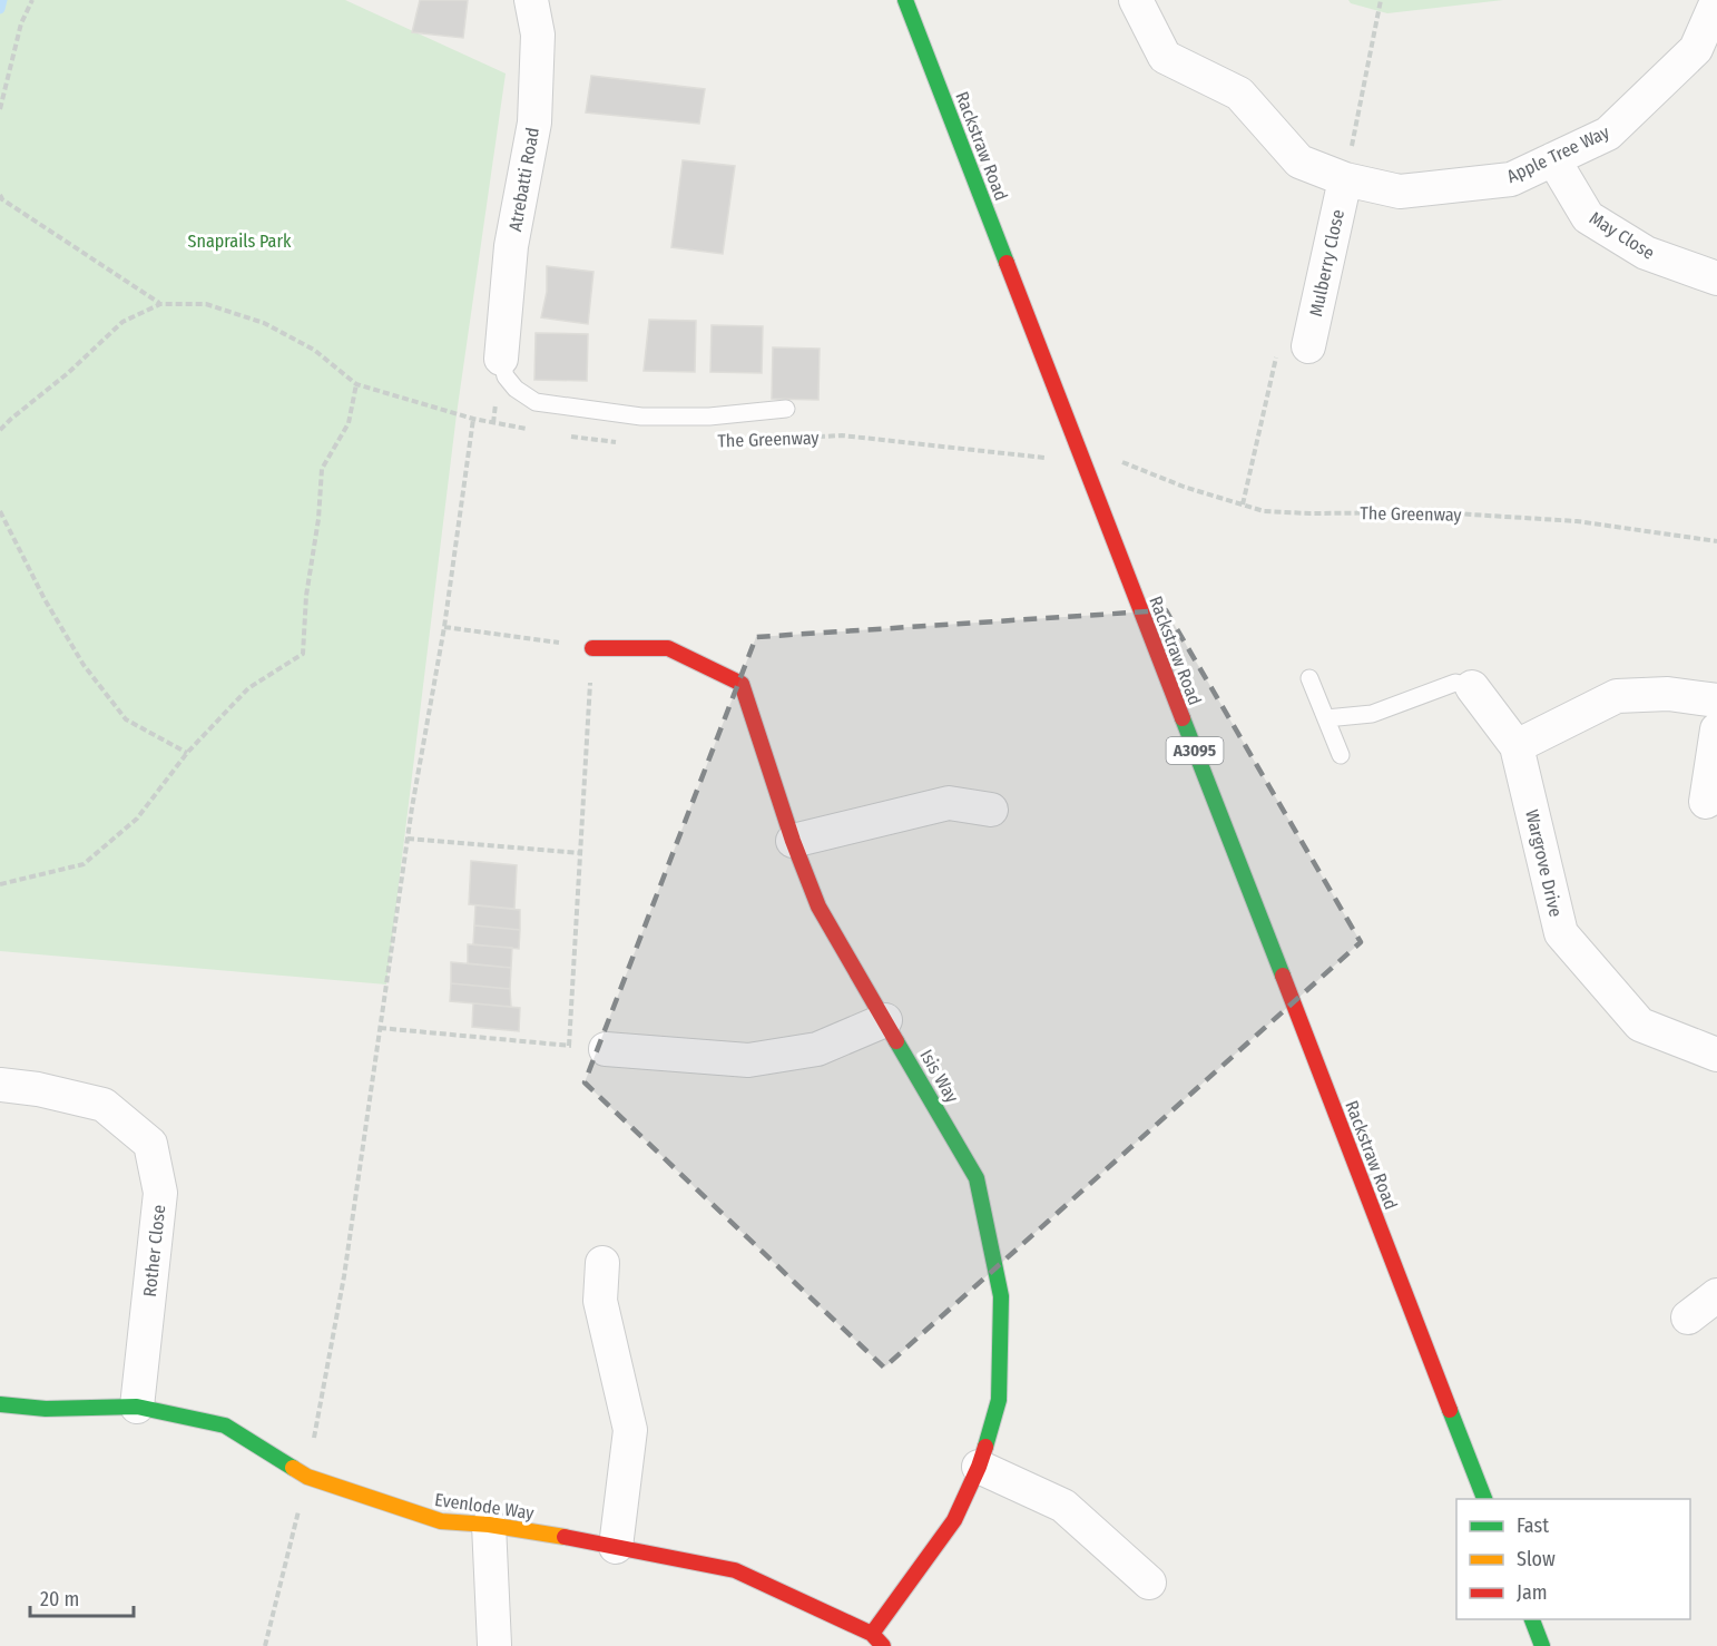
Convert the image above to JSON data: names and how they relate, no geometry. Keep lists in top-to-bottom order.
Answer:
{
  "streets": {
    "street": [
      "Rackstraw Road",
      "Apple Tree Way",
      "Atrebatti Road",
      "May Close",
      "Mulberry Close",
      "A3095",
      "Wargrove Drive",
      "Isis Way",
      "Rother Close",
      "Evenlode Way"
    ],
    "path": ["The Greenway"]
  },
  "crossings": [
    ["Apple Tree Way", "May Close"],
    ["Apple Tree Way", "Mulberry Close"],
    ["Isis Way", "Evenlode Way"],
    ["Rother Close", "Evenlode Way"]
  ],
  "parks": ["Snaprails Park"],
  "legend": ["Fast", "Slow", "Jam"],
  "scale_bar": "20 m"
}
